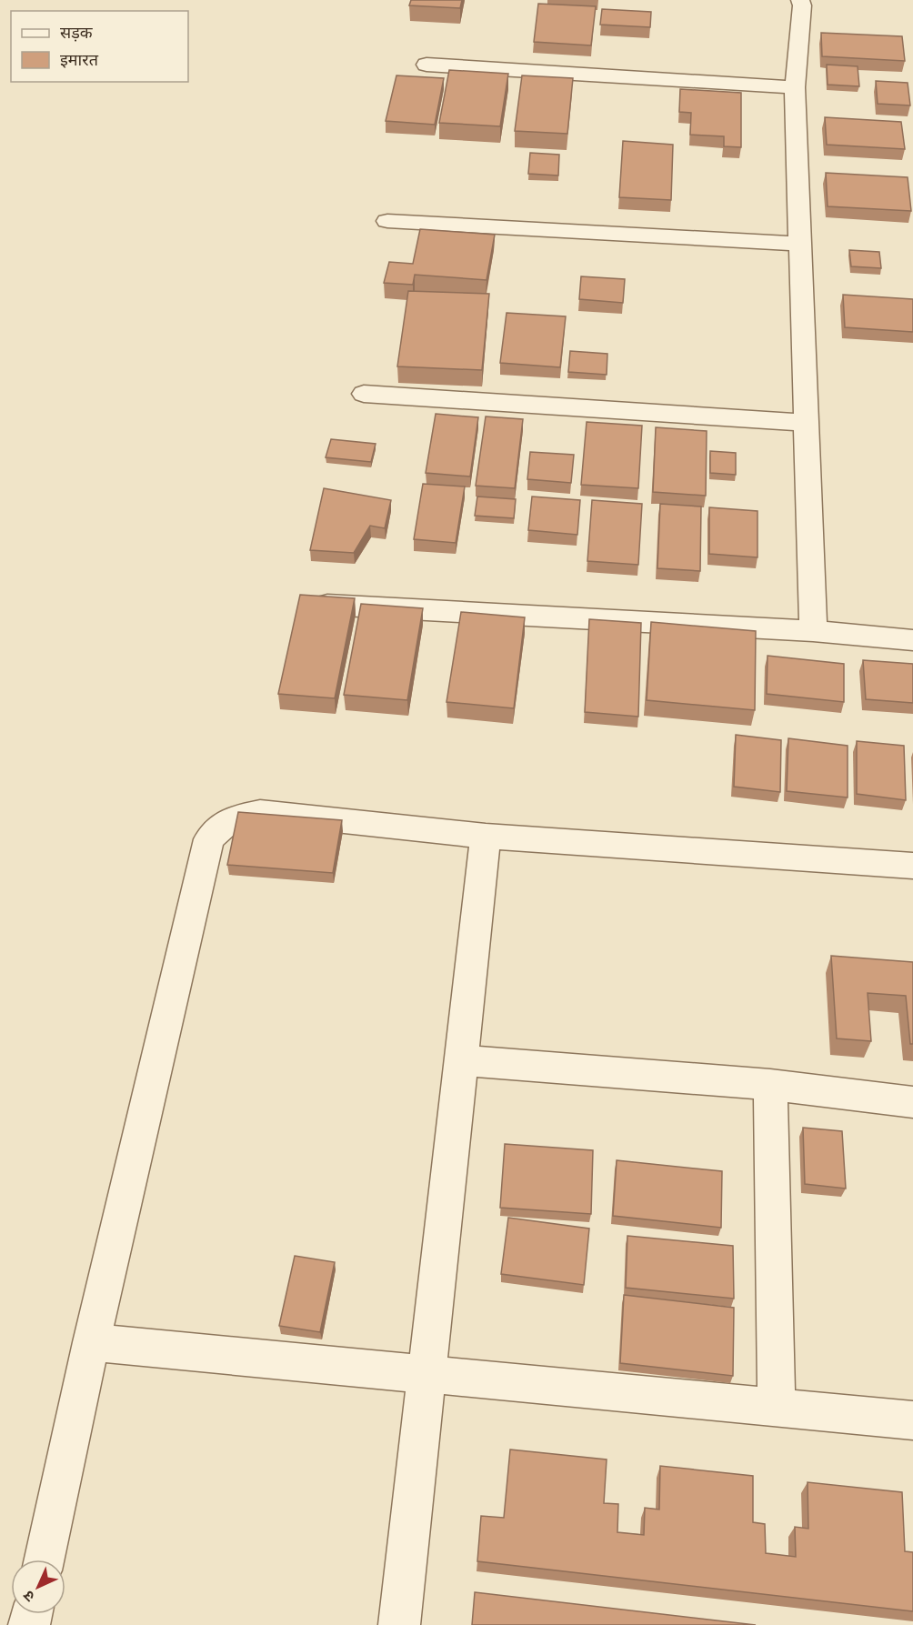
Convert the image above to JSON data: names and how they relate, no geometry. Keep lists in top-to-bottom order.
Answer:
{
  "legend": ["सड़क", "इमारत"],
  "north": "bottom left"
}
